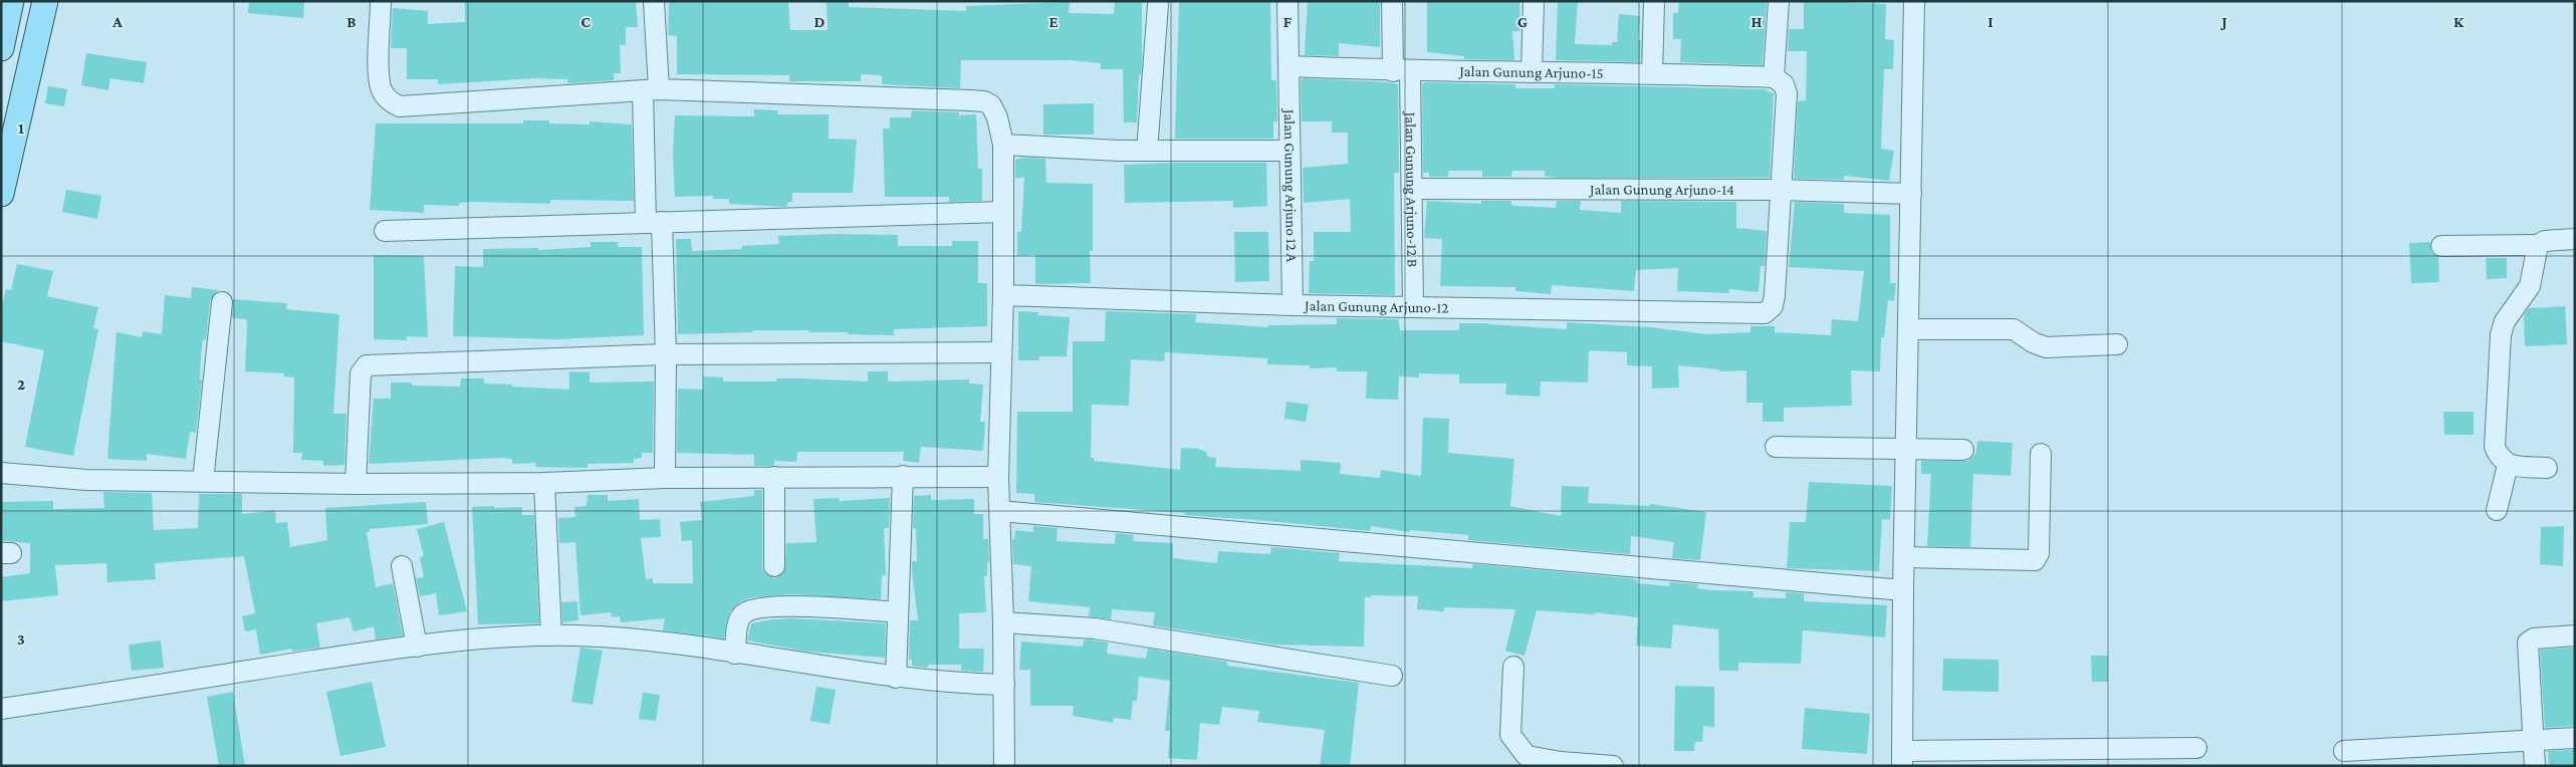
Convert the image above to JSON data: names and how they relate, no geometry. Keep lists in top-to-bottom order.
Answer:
{
  "streets": {
    "street": [
      "Jalan Gunung Arjuno-15",
      "Jalan Gunung Arjuno 12 A",
      "Jalan Gunung Arjuno-14",
      "Jalan Gunung Arjuno-12 B",
      "Jalan Gunung Arjuno-12"
    ]
  },
  "crossings": [
    ["Jalan Gunung Arjuno-15", "Jalan Gunung Arjuno 12 A"],
    ["Jalan Gunung Arjuno-15", "Jalan Gunung Arjuno-12 B"],
    ["Jalan Gunung Arjuno 12 A", "Jalan Gunung Arjuno-12"],
    ["Jalan Gunung Arjuno-14", "Jalan Gunung Arjuno-12 B"],
    ["Jalan Gunung Arjuno-14", "Jalan Gunung Arjuno-12"],
    ["Jalan Gunung Arjuno-12 B", "Jalan Gunung Arjuno-12"]
  ],
  "grid": {
    "columns": [
      "A",
      "B",
      "C",
      "D",
      "E",
      "F",
      "G",
      "H",
      "I",
      "J",
      "K"
    ],
    "rows": ["1", "2", "3"]
  }
}
